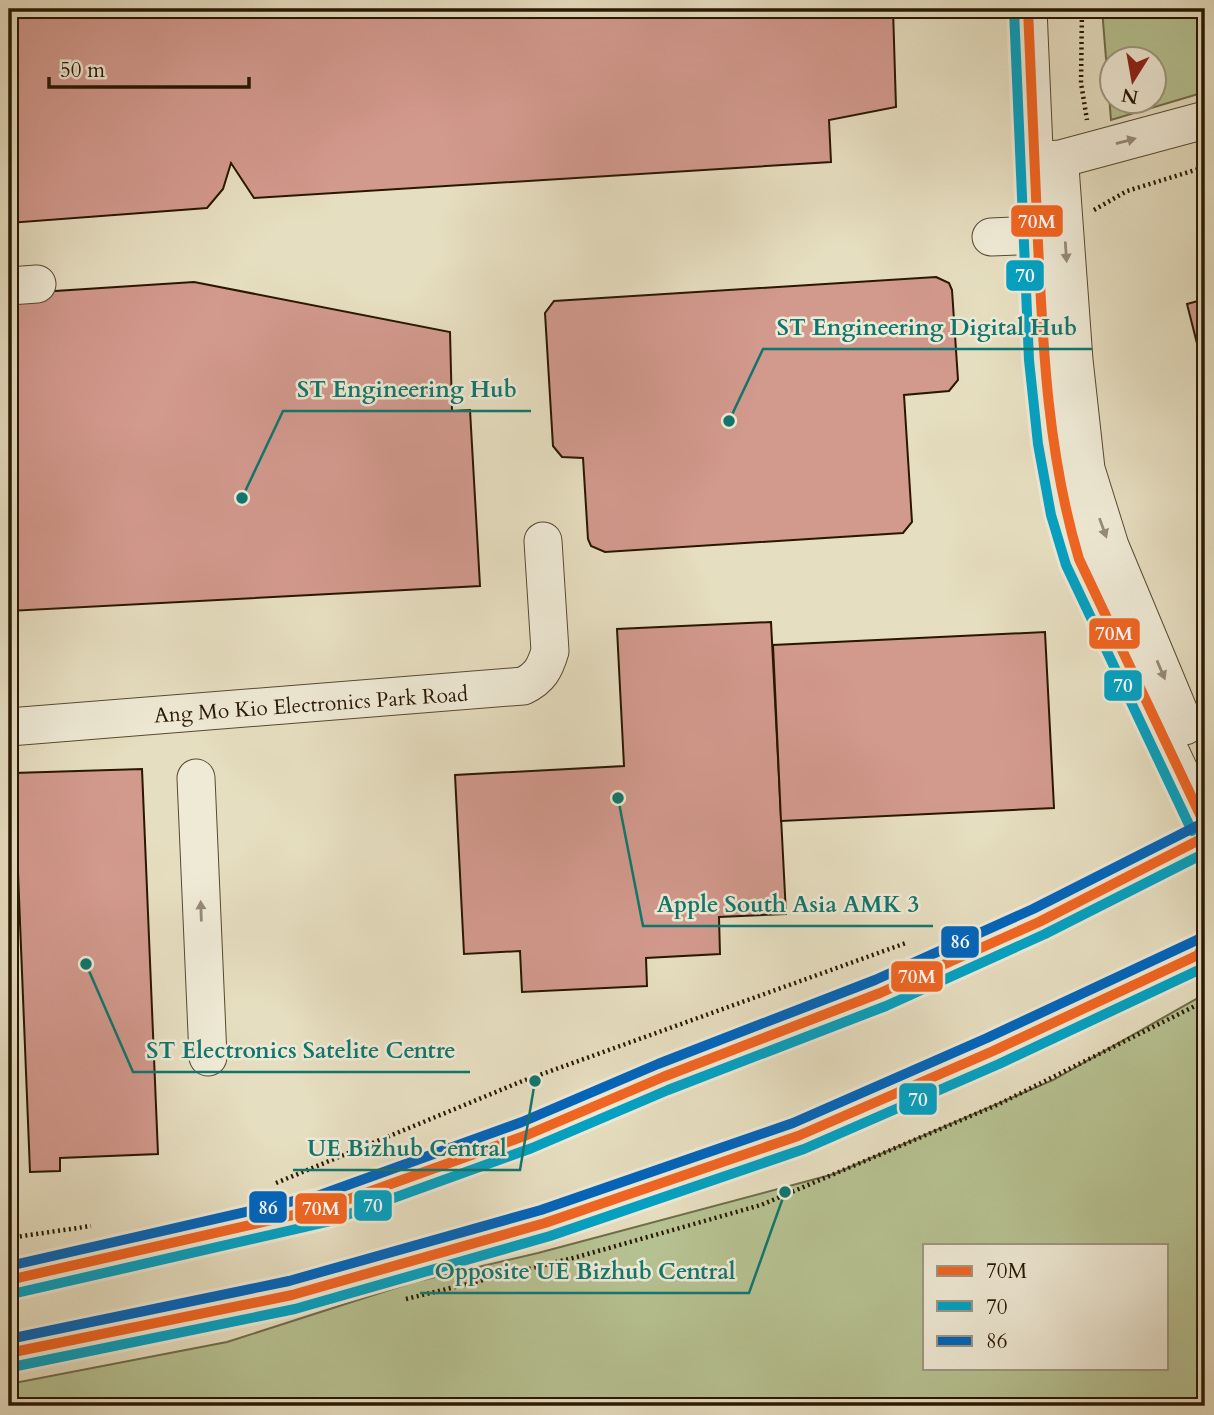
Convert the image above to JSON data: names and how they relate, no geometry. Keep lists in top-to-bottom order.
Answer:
{
  "streets": {
    "street": ["Ang Mo Kio Electronics Park Road"]
  },
  "places": [
    "ST Engineering Digital Hub",
    "ST Engineering Hub",
    "Apple South Asia AMK 3",
    "ST Electronics Satelite Centre",
    "UE Bizhub Central",
    "Opposite UE Bizhub Central"
  ],
  "lines": ["transit line 70M", "transit line 70", "transit line 86"],
  "legend": ["70M", "70", "86"],
  "scale_bar": "50 m",
  "north": "bottom"
}
